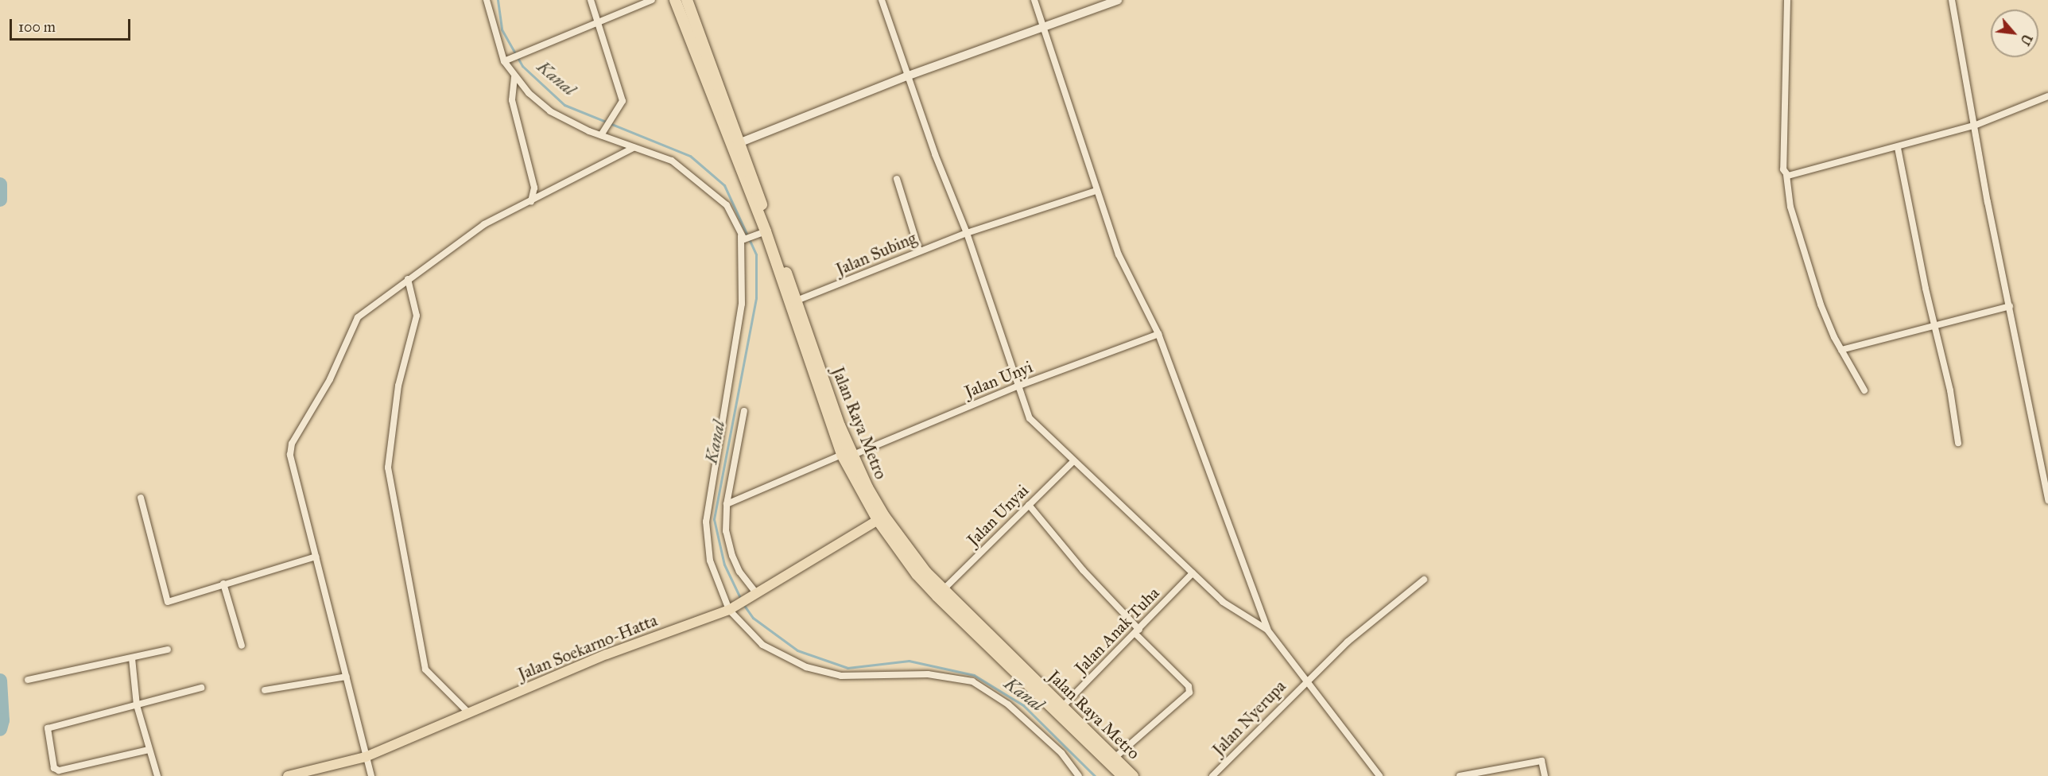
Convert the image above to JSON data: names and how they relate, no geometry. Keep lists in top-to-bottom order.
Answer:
{
  "streets": {
    "highway": ["Jalan Raya Metro"],
    "main road": ["Jalan Soekarno-Hatta"],
    "street": [
      "Jalan Subing",
      "Jalan Unyi",
      "Jalan Unyai",
      "Jalan Anak Tuha",
      "Jalan Nyerupa"
    ]
  },
  "crossings": [
    ["Jalan Subing", "Jalan Raya Metro"],
    ["Jalan Unyi", "Jalan Raya Metro"],
    ["Jalan Raya Metro", "Jalan Unyai"],
    ["Jalan Raya Metro", "Jalan Anak Tuha"],
    ["Jalan Raya Metro", "Jalan Soekarno-Hatta"]
  ],
  "water": ["Kanal"],
  "scale_bar": "100 m",
  "north": "bottom right"
}
